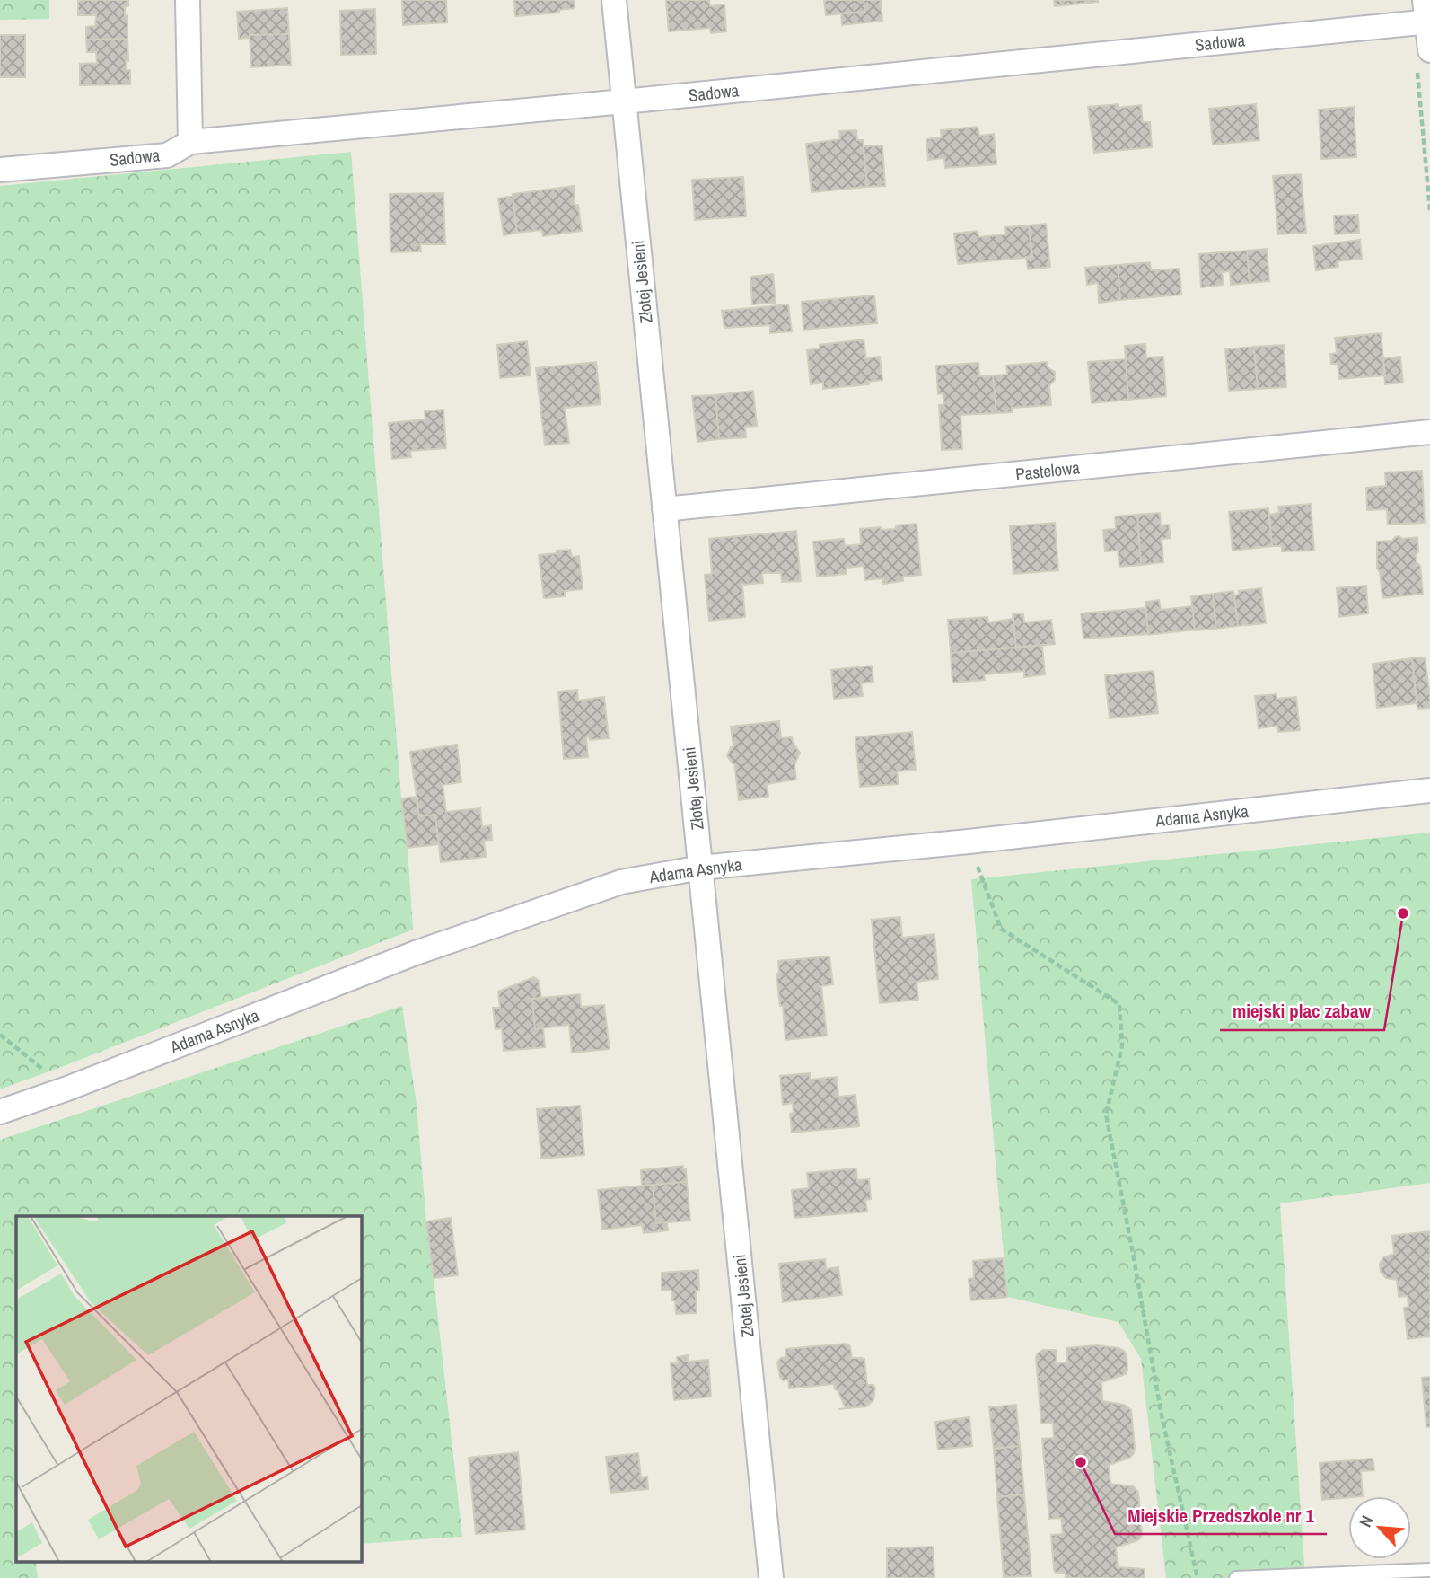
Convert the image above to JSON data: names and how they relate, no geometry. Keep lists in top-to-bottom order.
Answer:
{
  "streets": {
    "street": [
      "Sadowa",
      "Złotej Jesieni",
      "Pastelowa",
      "Adama Asnyka"
    ]
  },
  "crossings": [
    ["Sadowa", "Złotej Jesieni"],
    ["Złotej Jesieni", "Pastelowa"],
    ["Złotej Jesieni", "Adama Asnyka"]
  ],
  "places": ["miejski plac zabaw", "Miejskie Przedszkole nr 1"],
  "north": "top left"
}
